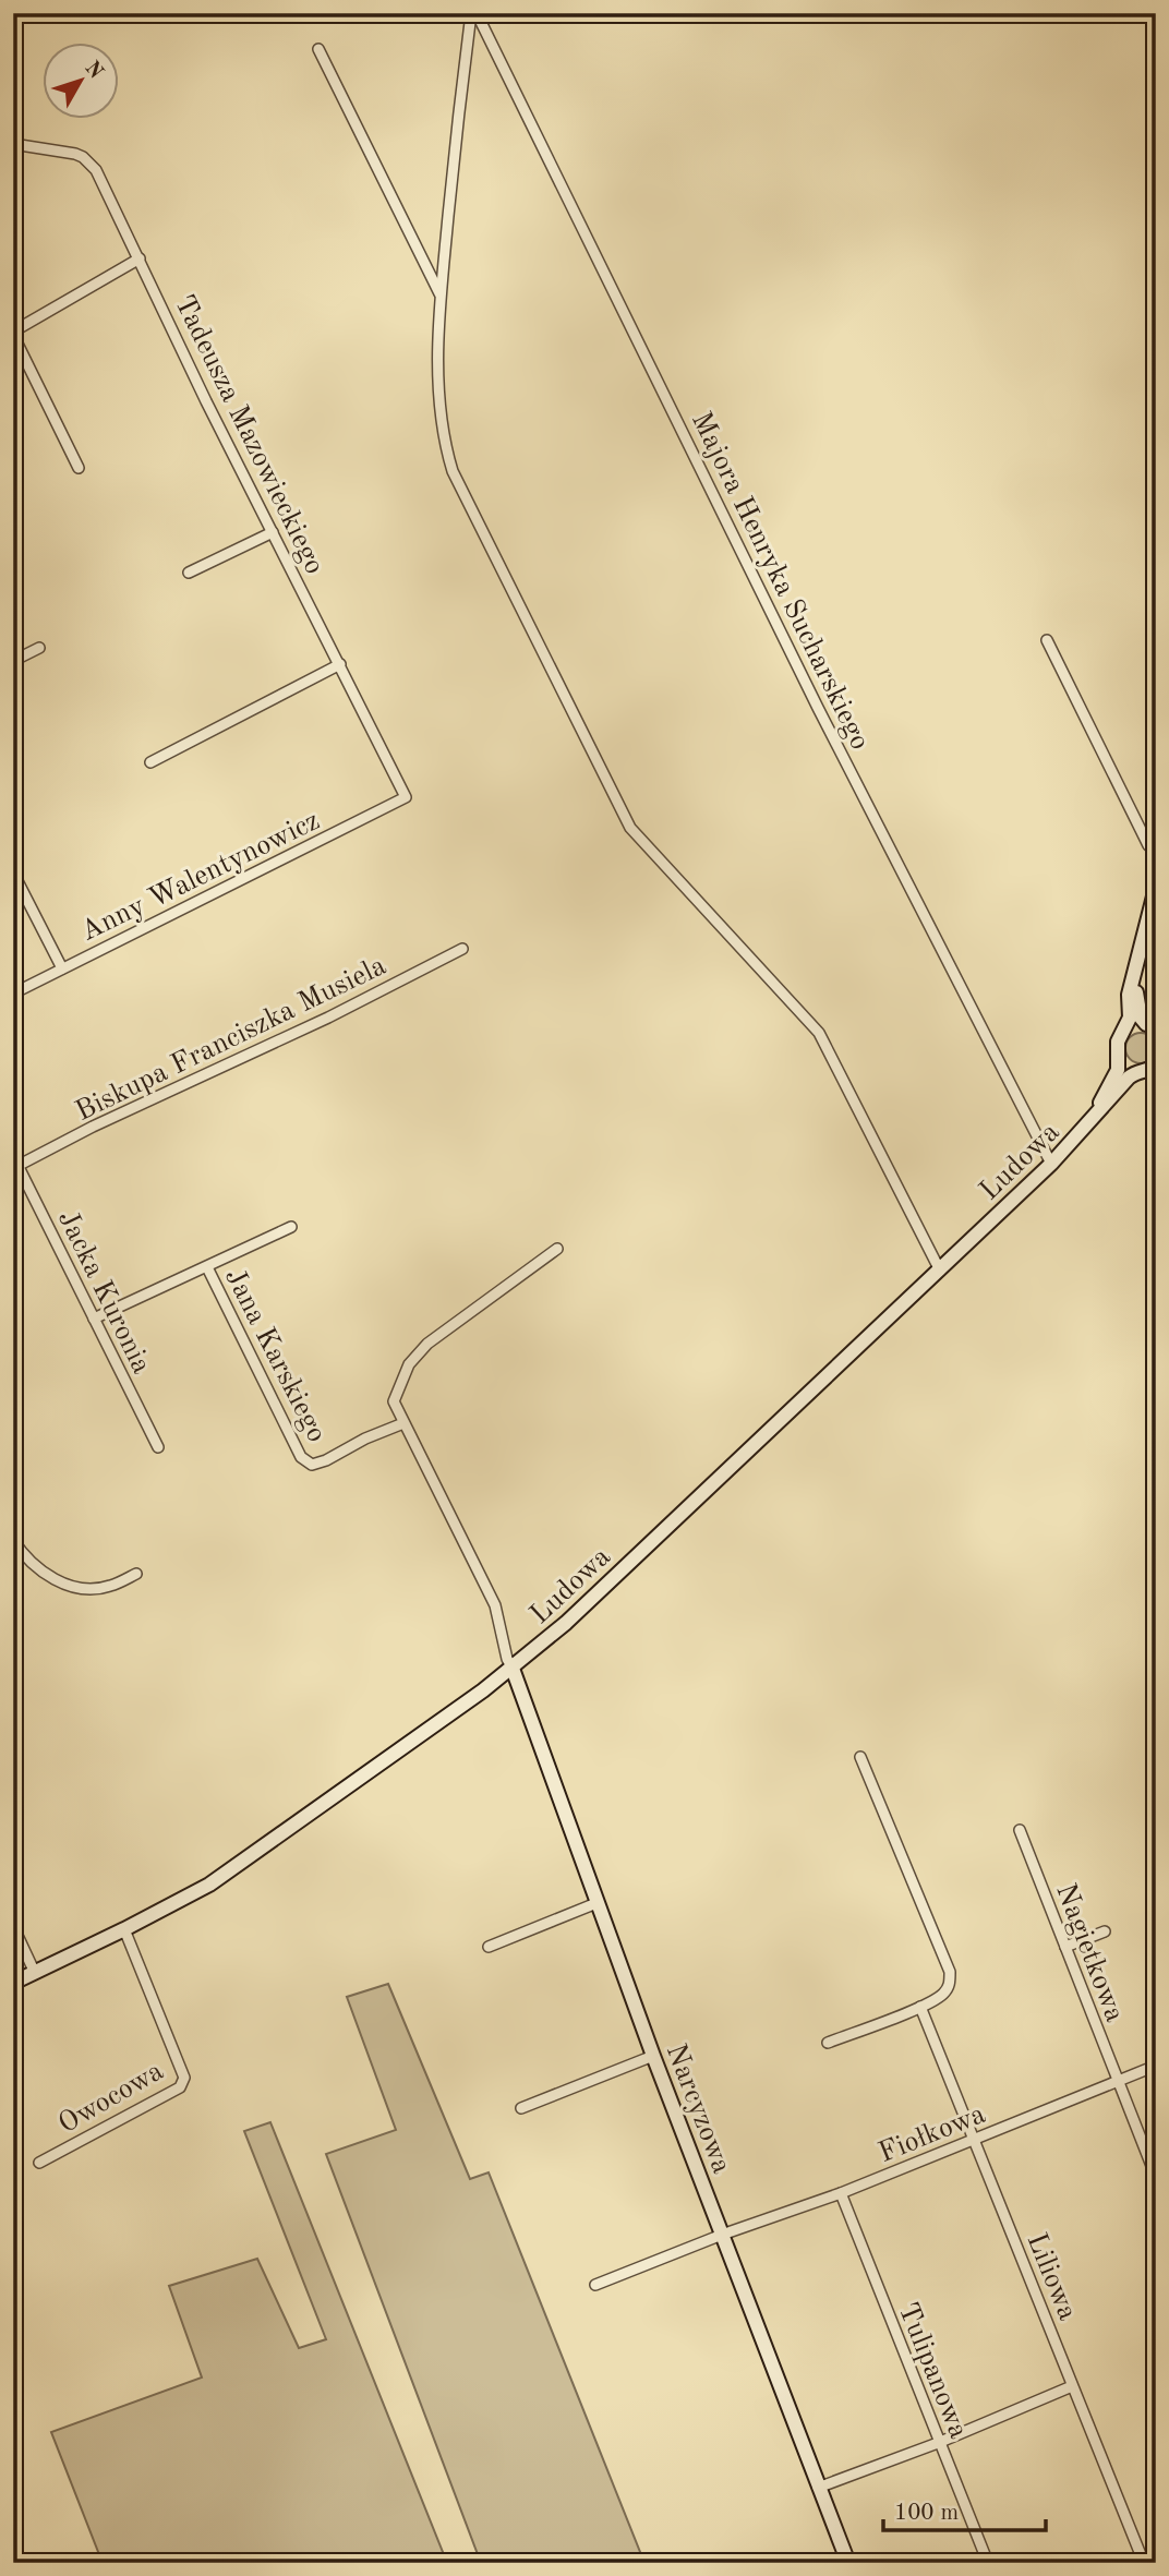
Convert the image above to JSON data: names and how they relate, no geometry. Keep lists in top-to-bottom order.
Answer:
{
  "streets": {
    "main road": ["Ludowa", "Narcyzowa"],
    "street": [
      "Tadeusza Mazowieckiego",
      "Majora Henryka Sucharskiego",
      "Anny Walentynowicz",
      "Biskupa Franciszka Musiela",
      "Jacka Kuronia",
      "Jana Karskiego",
      "Nagietkowa",
      "Owocowa",
      "Fiołkowa",
      "Liliowa",
      "Tulipanowa"
    ]
  },
  "crossings": [
    ["Tadeusza Mazowieckiego", "Anny Walentynowicz"],
    ["Majora Henryka Sucharskiego", "Ludowa"],
    ["Biskupa Franciszka Musiela", "Jacka Kuronia"],
    ["Ludowa", "Owocowa"],
    ["Ludowa", "Narcyzowa"],
    ["Nagietkowa", "Fiołkowa"],
    ["Narcyzowa", "Fiołkowa"],
    ["Fiołkowa", "Liliowa"],
    ["Fiołkowa", "Tulipanowa"]
  ],
  "scale_bar": "100 m",
  "north": "top right"
}
